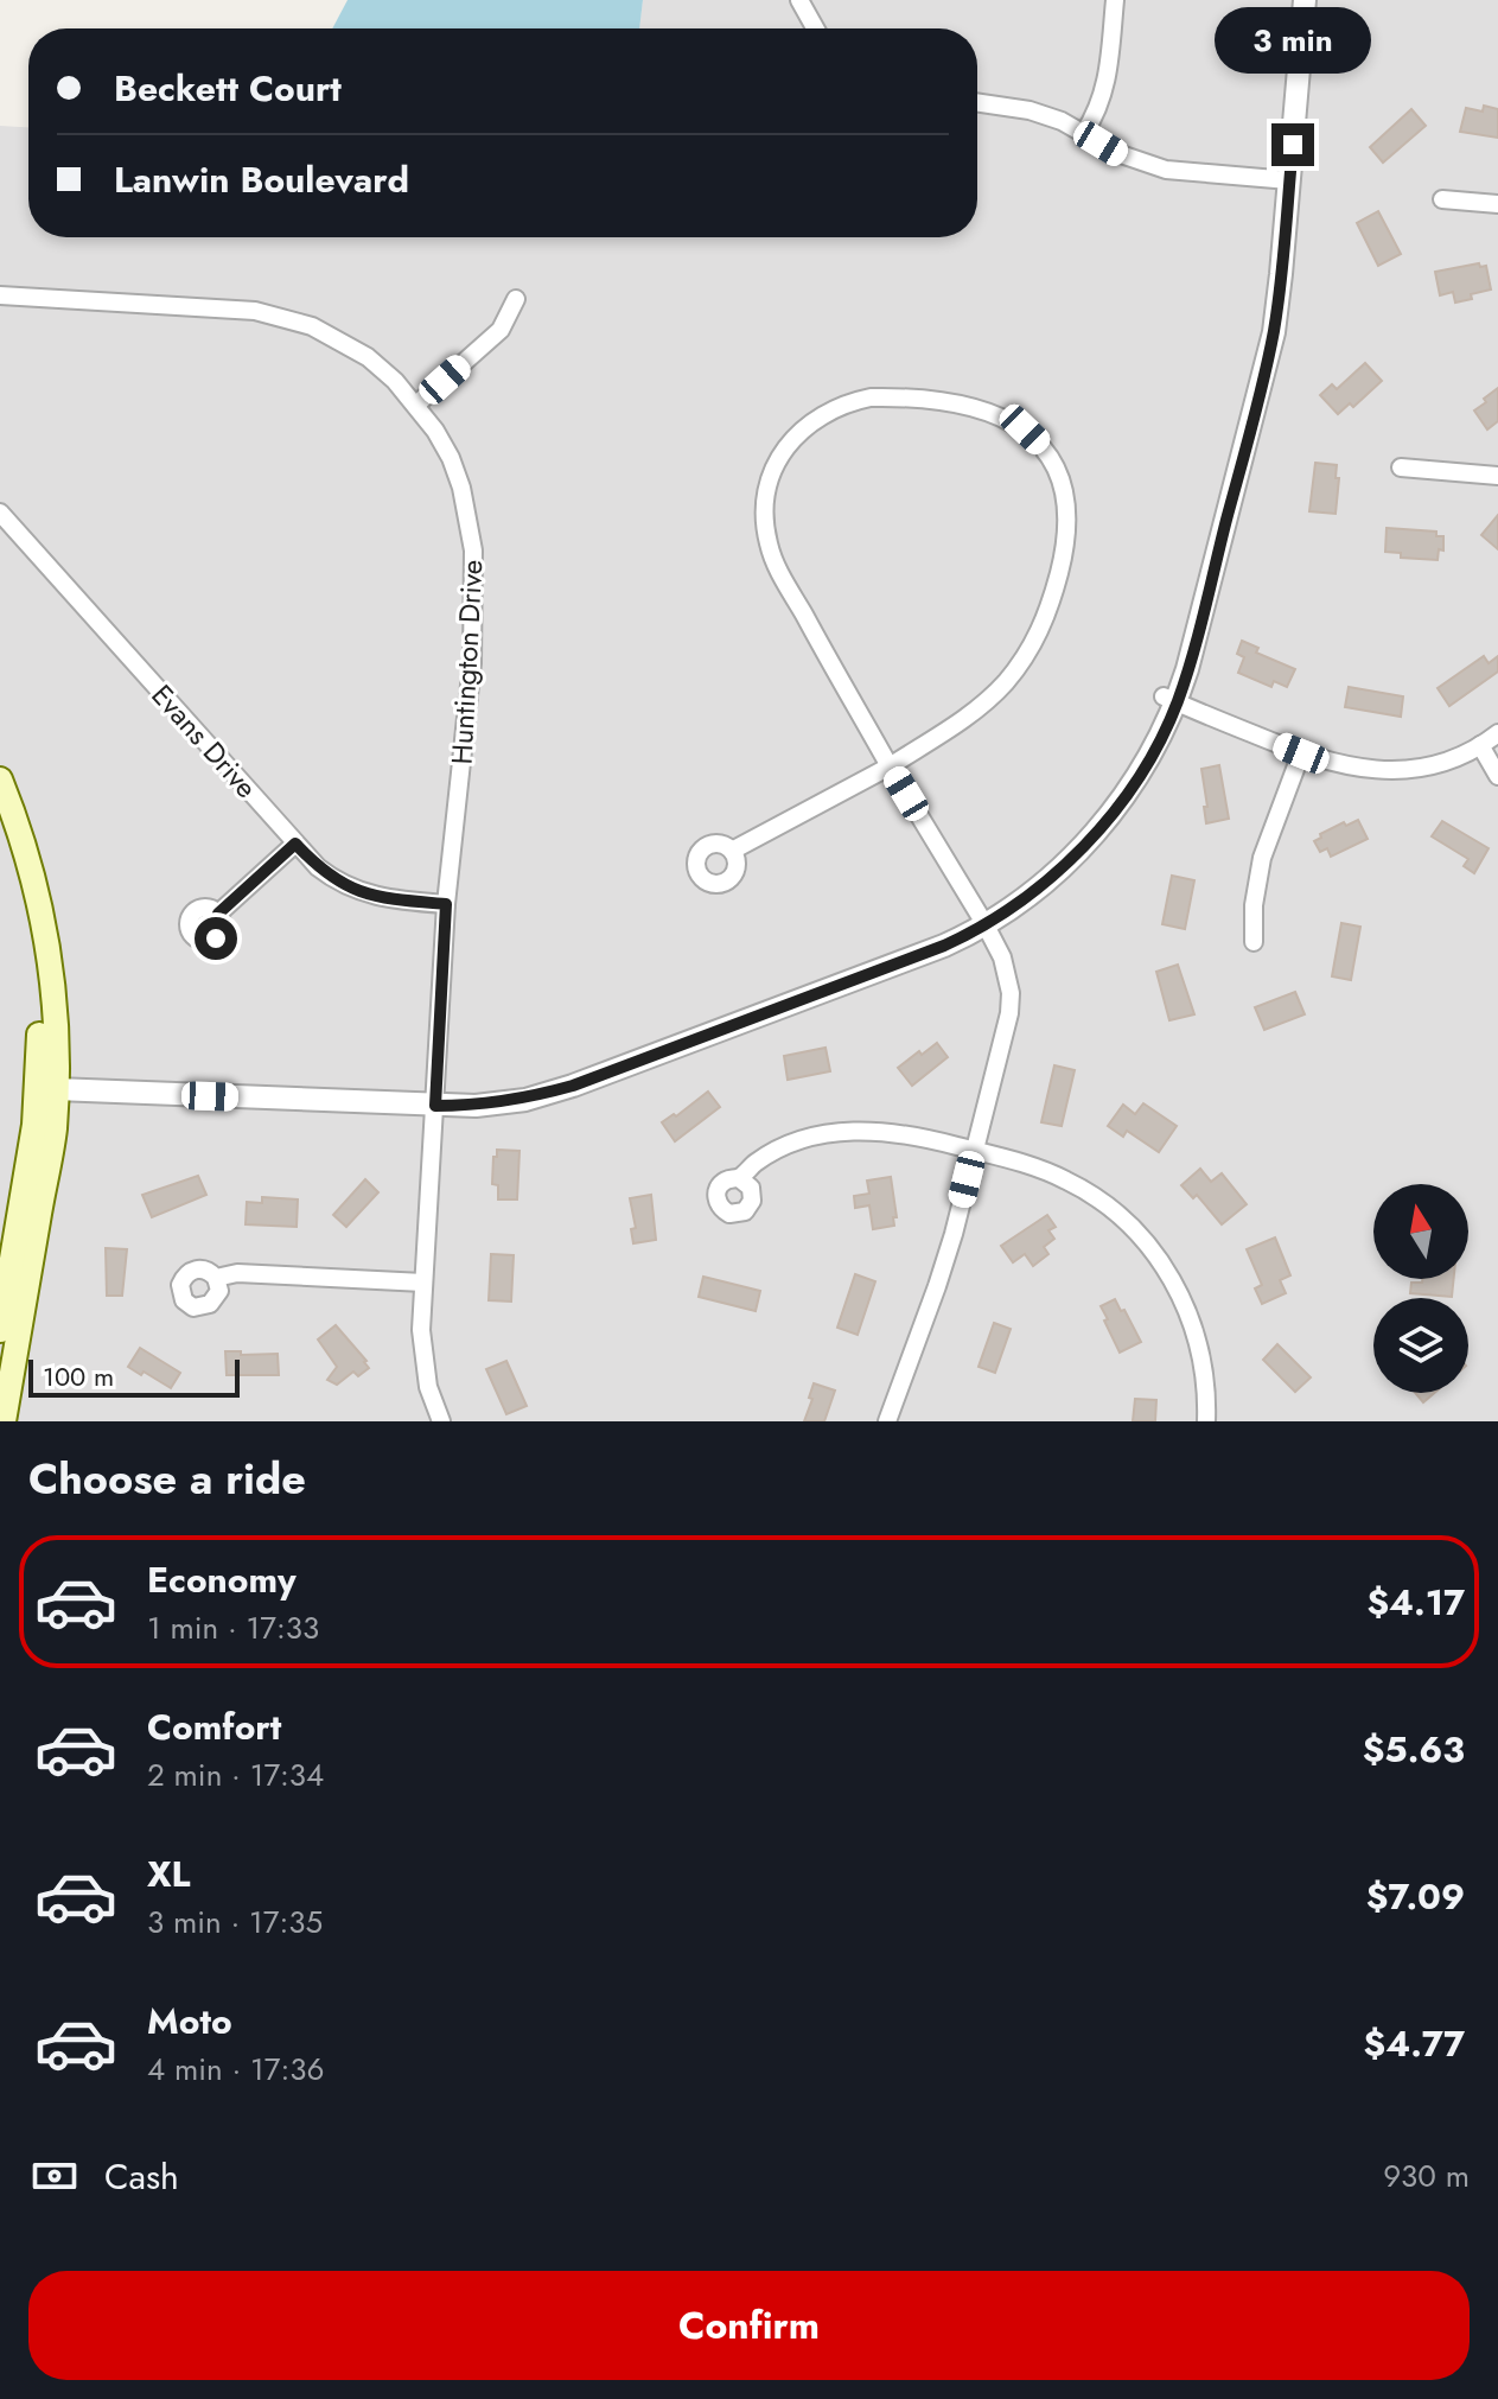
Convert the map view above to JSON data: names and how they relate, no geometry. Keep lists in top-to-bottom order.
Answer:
{
  "streets": {
    "street": ["Huntington Drive", "Evans Drive"]
  },
  "crossings": [
    ["Huntington Drive", "Evans Drive"]
  ],
  "scale_bar": "100 m",
  "north": "top",
  "page": {
    "bubble": "3 min",
    "banner": ["Beckett Court", "Lanwin Boulevard"],
    "scale": "100 m",
    "heading": "Choose a ride",
    "list": [
      {
        "name": "Economy",
        "note": "1 min · 17:33",
        "value": "$4.17"
      },
      {
        "name": "Comfort",
        "note": "2 min · 17:34",
        "value": "$5.63"
      },
      {
        "name": "XL",
        "note": "3 min · 17:35",
        "value": "$7.09"
      },
      {
        "name": "Moto",
        "note": "4 min · 17:36",
        "value": "$4.77"
      }
    ],
    "pay": ["Cash", "930 m"],
    "buttons": "Confirm"
  }
}
